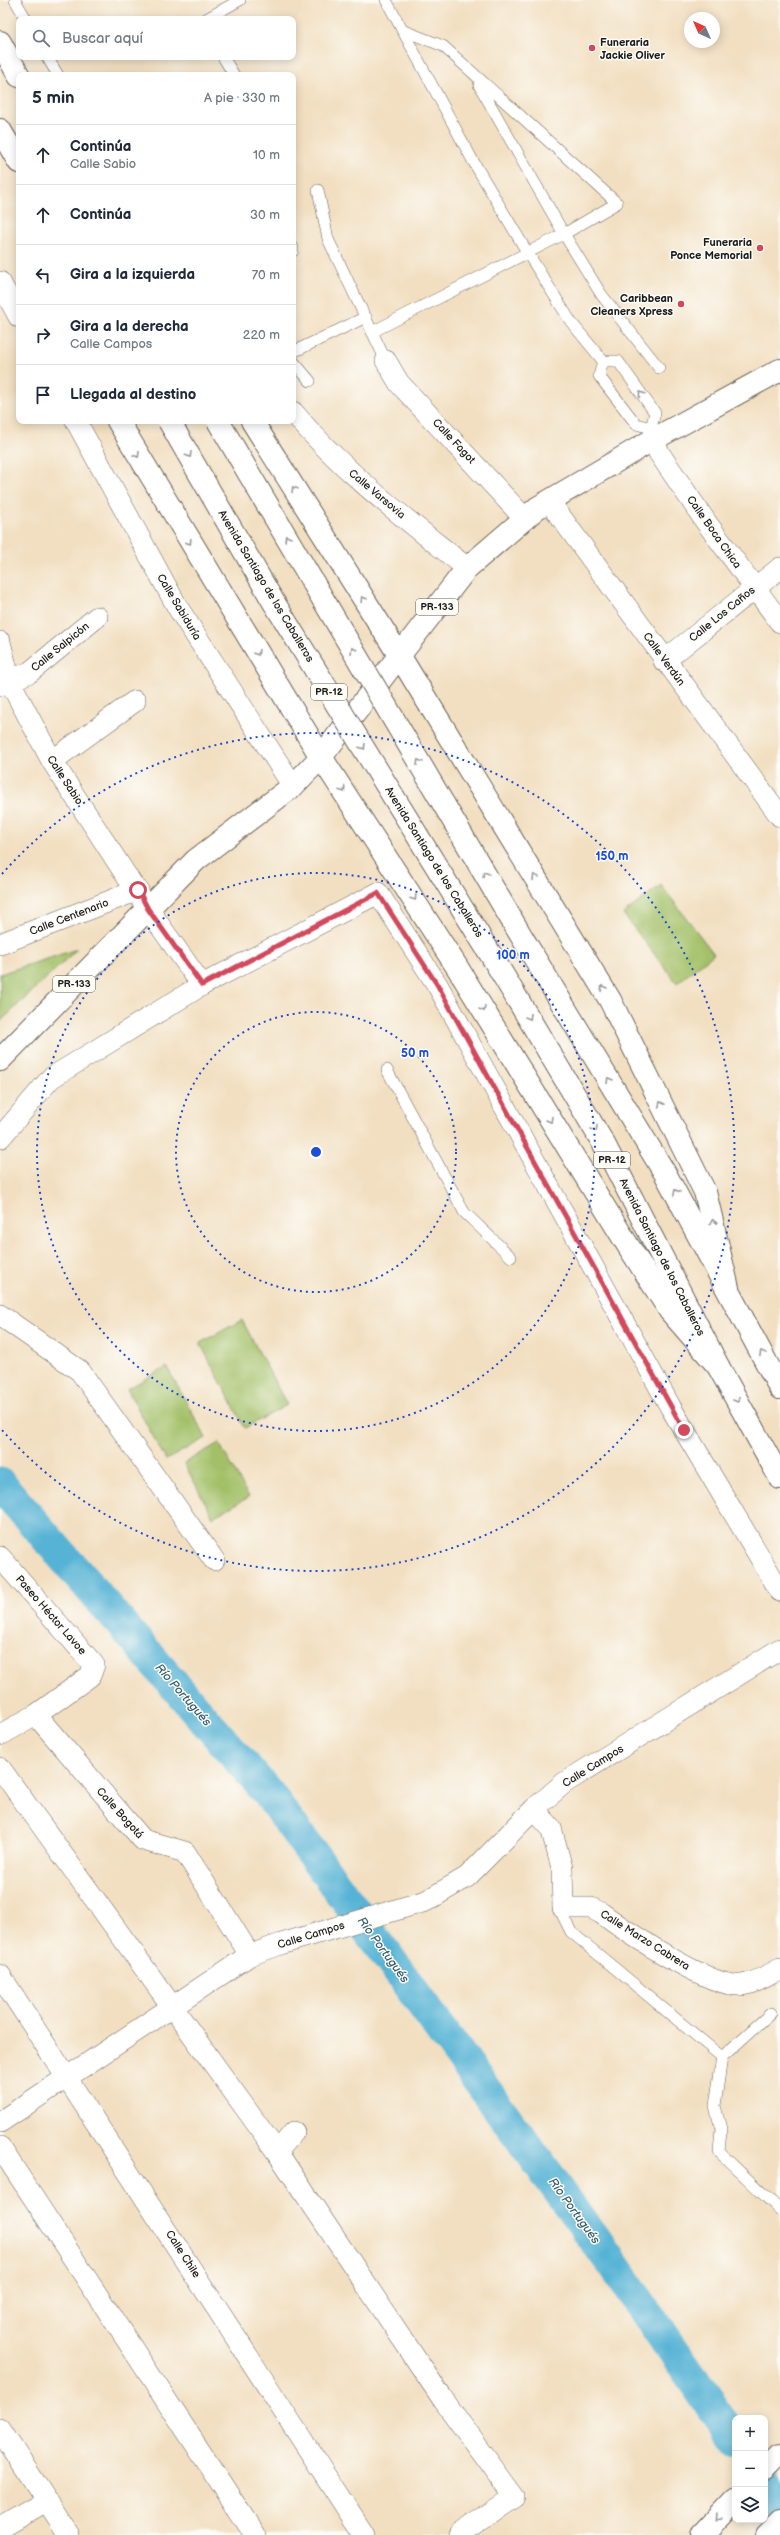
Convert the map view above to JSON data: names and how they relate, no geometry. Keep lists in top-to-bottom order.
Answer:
{
  "streets": {
    "main road": ["Avenida Santiago de los Caballeros", "PR-133", "PR-12"],
    "street": [
      "Calle Fagot",
      "Calle Varsovia",
      "Calle Boca Chica",
      "Calle Sabiduría",
      "Calle Los Caños",
      "Calle Salpicón",
      "Calle Verdún",
      "Calle Sabio",
      "Calle Centenario",
      "Paseo Héctor Lavoe",
      "Calle Campos",
      "Calle Bogotá",
      "Calle Marzo Cabrera",
      "Calle Chile"
    ]
  },
  "crossings": [
    ["Calle Fagot", "PR-133"],
    ["Calle Varsovia", "PR-133"],
    ["Calle Boca Chica", "PR-133"],
    ["Calle Boca Chica", "Calle Los Caños"],
    ["Calle Sabiduría", "PR-133"],
    ["PR-133", "Calle Verdún"],
    ["PR-133", "Calle Sabio"],
    ["PR-133", "Calle Centenario"],
    ["Calle Los Caños", "Calle Verdún"],
    ["Calle Salpicón", "Calle Sabio"],
    ["Calle Sabio", "Calle Centenario"],
    ["Paseo Héctor Lavoe", "Calle Bogotá"],
    ["Calle Campos", "Calle Bogotá"],
    ["Calle Campos", "Calle Chile"]
  ],
  "water": ["Río Portugués"],
  "places": ["Funeraria Jackie Oliver", "Funeraria Ponce Memorial", "Caribbean Cleaners Xpress"],
  "north": "top left",
  "page": {
    "search": "Buscar aquí",
    "heading": ["5 min", "A pie · 330 m"],
    "list": [
      ["Continúa", "Calle Sabio", "10 m"],
      ["Continúa", "30 m"],
      ["Gira a la izquierda", "70 m"],
      ["Gira a la derecha", "Calle Campos", "220 m"],
      "Llegada al destino"
    ],
    "map_buttons": ["+", "−"]
  },
  "rings": ["150 m", "100 m", "50 m"]
}
